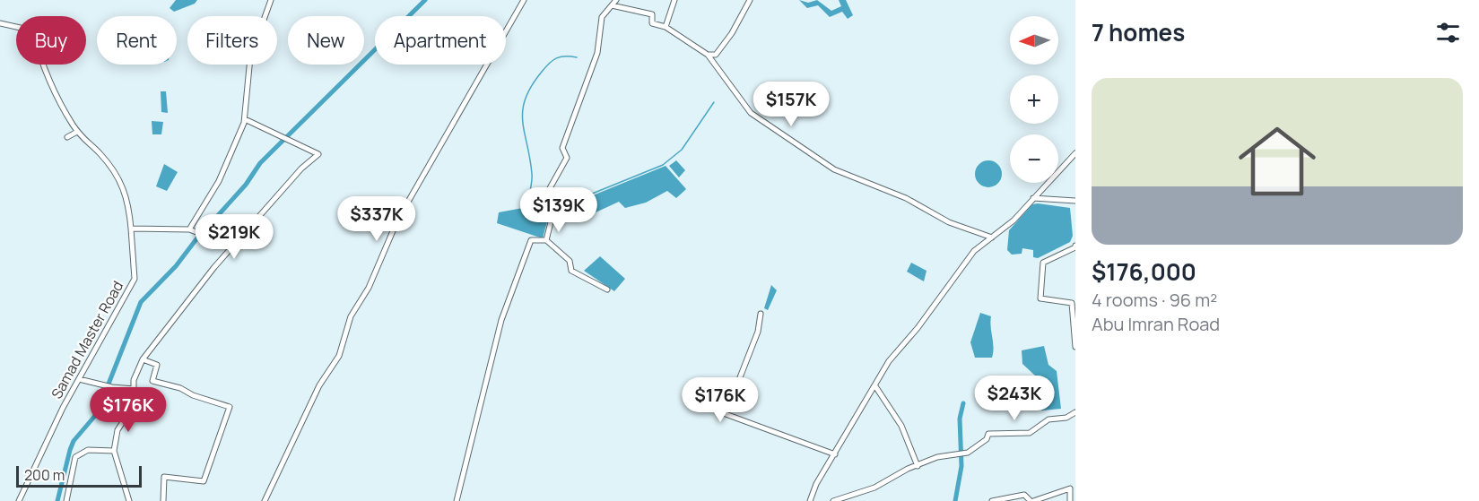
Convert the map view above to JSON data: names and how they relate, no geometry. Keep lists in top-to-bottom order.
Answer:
{
  "streets": {
    "street": ["Samad Master Road"]
  },
  "scale_bar": "200 m",
  "north": "left",
  "page": {
    "heading": "7 homes",
    "map_buttons": ["+", "−"],
    "chip": [
      "Buy",
      "Rent",
      "Filters",
      "New",
      "Apartment"
    ],
    "list": [
      {
        "name": "$176,000",
        "note": "4 rooms · 96 m² · Abu Imran Road"
      }
    ],
    "price": [
      "$157K",
      "$139K",
      "$337K",
      "$219K",
      "$243K",
      "$176K",
      "$176K"
    ],
    "scale": "200 m"
  }
}
